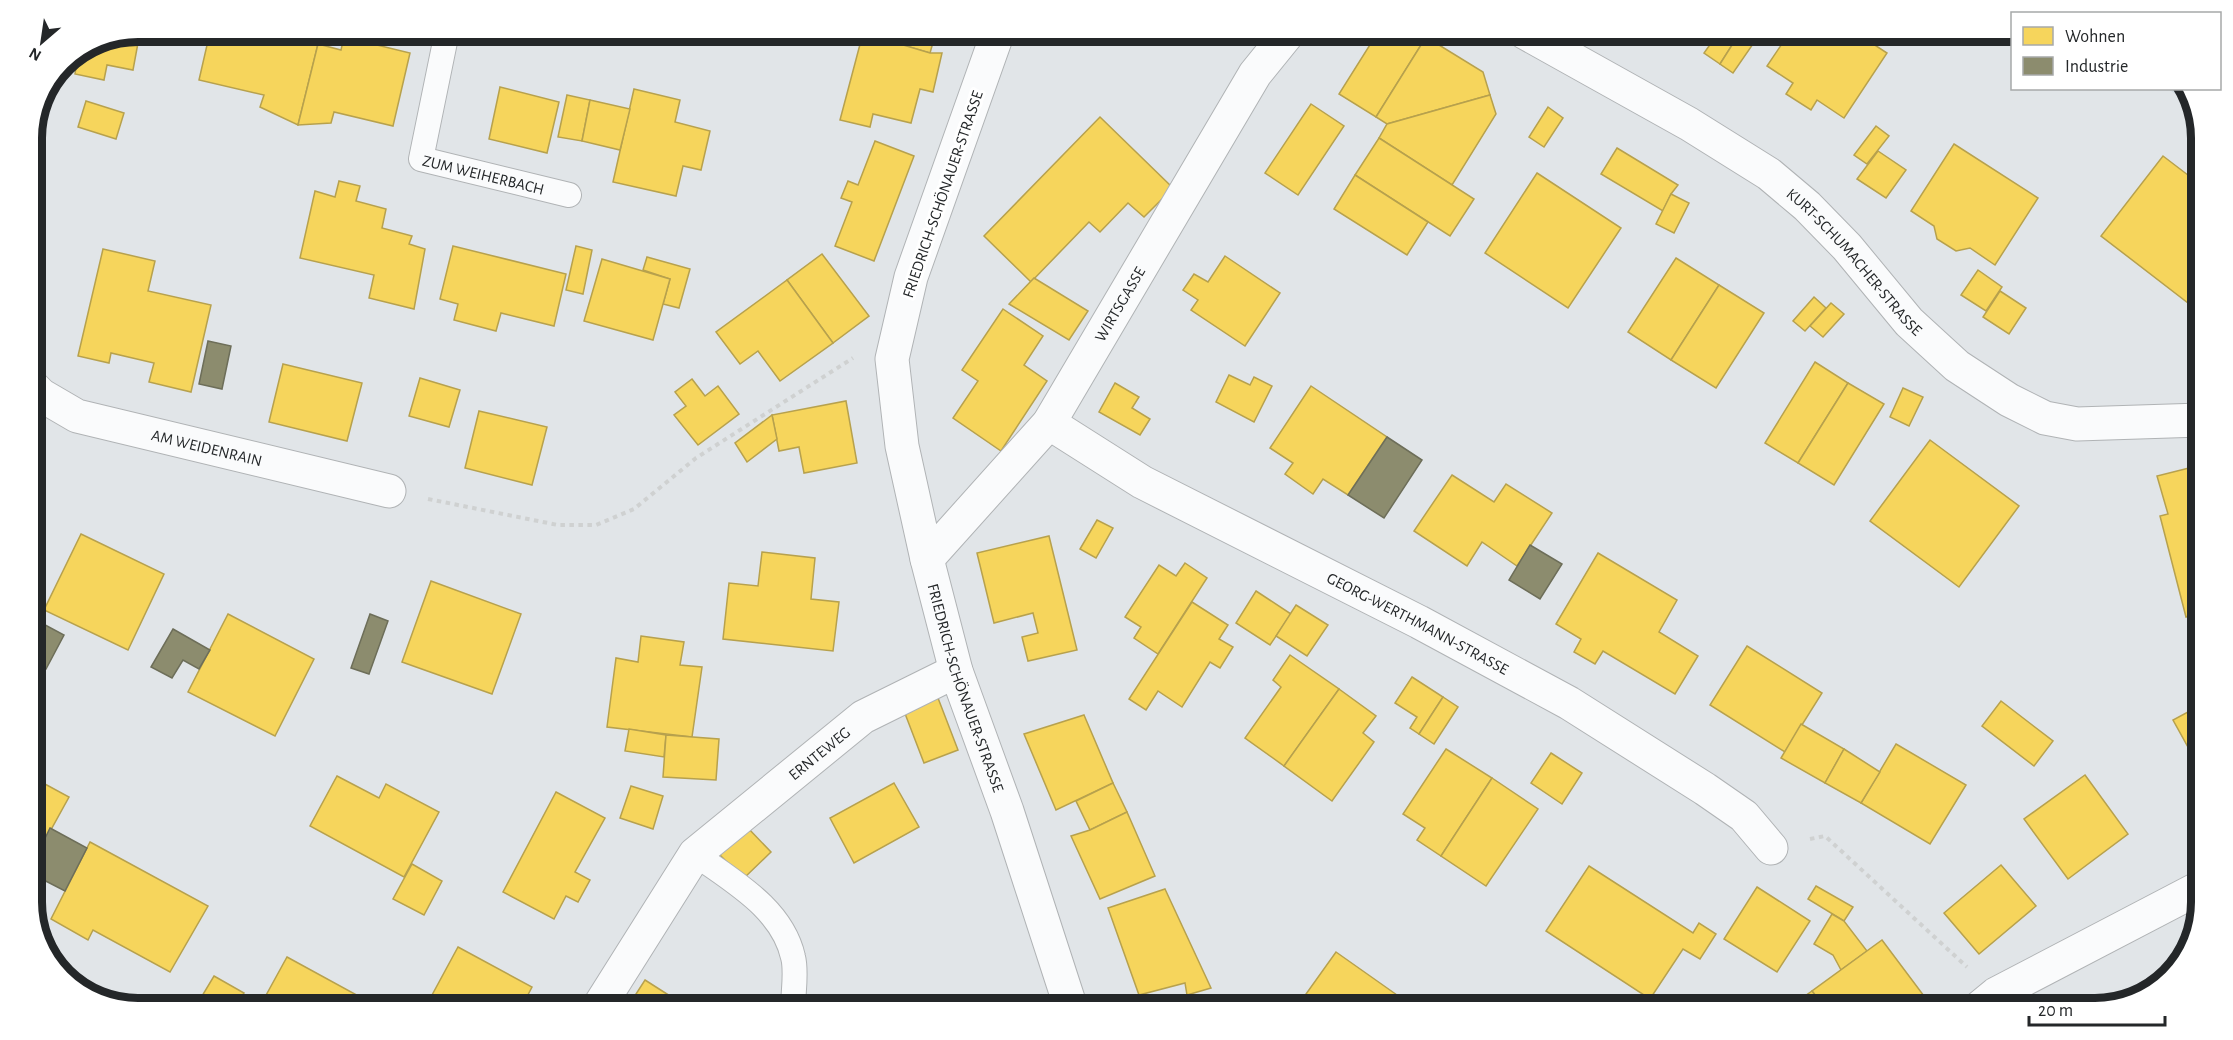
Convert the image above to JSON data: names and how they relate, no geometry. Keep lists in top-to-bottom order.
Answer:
{
  "streets": {
    "street": [
      "FRIEDRICH-SCHÖNAUER-STRASSE",
      "KURT-SCHUMACHER-STRASSE",
      "WIRTSGASSE",
      "AM WEIDENRAIN",
      "GEORG-WERTHMANN-STRASSE",
      "ERNTEWEG"
    ],
    "lane": ["ZUM WEIHERBACH"]
  },
  "crossings": [
    ["FRIEDRICH-SCHÖNAUER-STRASSE", "WIRTSGASSE"],
    ["FRIEDRICH-SCHÖNAUER-STRASSE", "ERNTEWEG"],
    ["WIRTSGASSE", "GEORG-WERTHMANN-STRASSE"]
  ],
  "legend": ["Wohnen", "Industrie"],
  "scale_bar": "20 m",
  "north": "bottom left"
}
